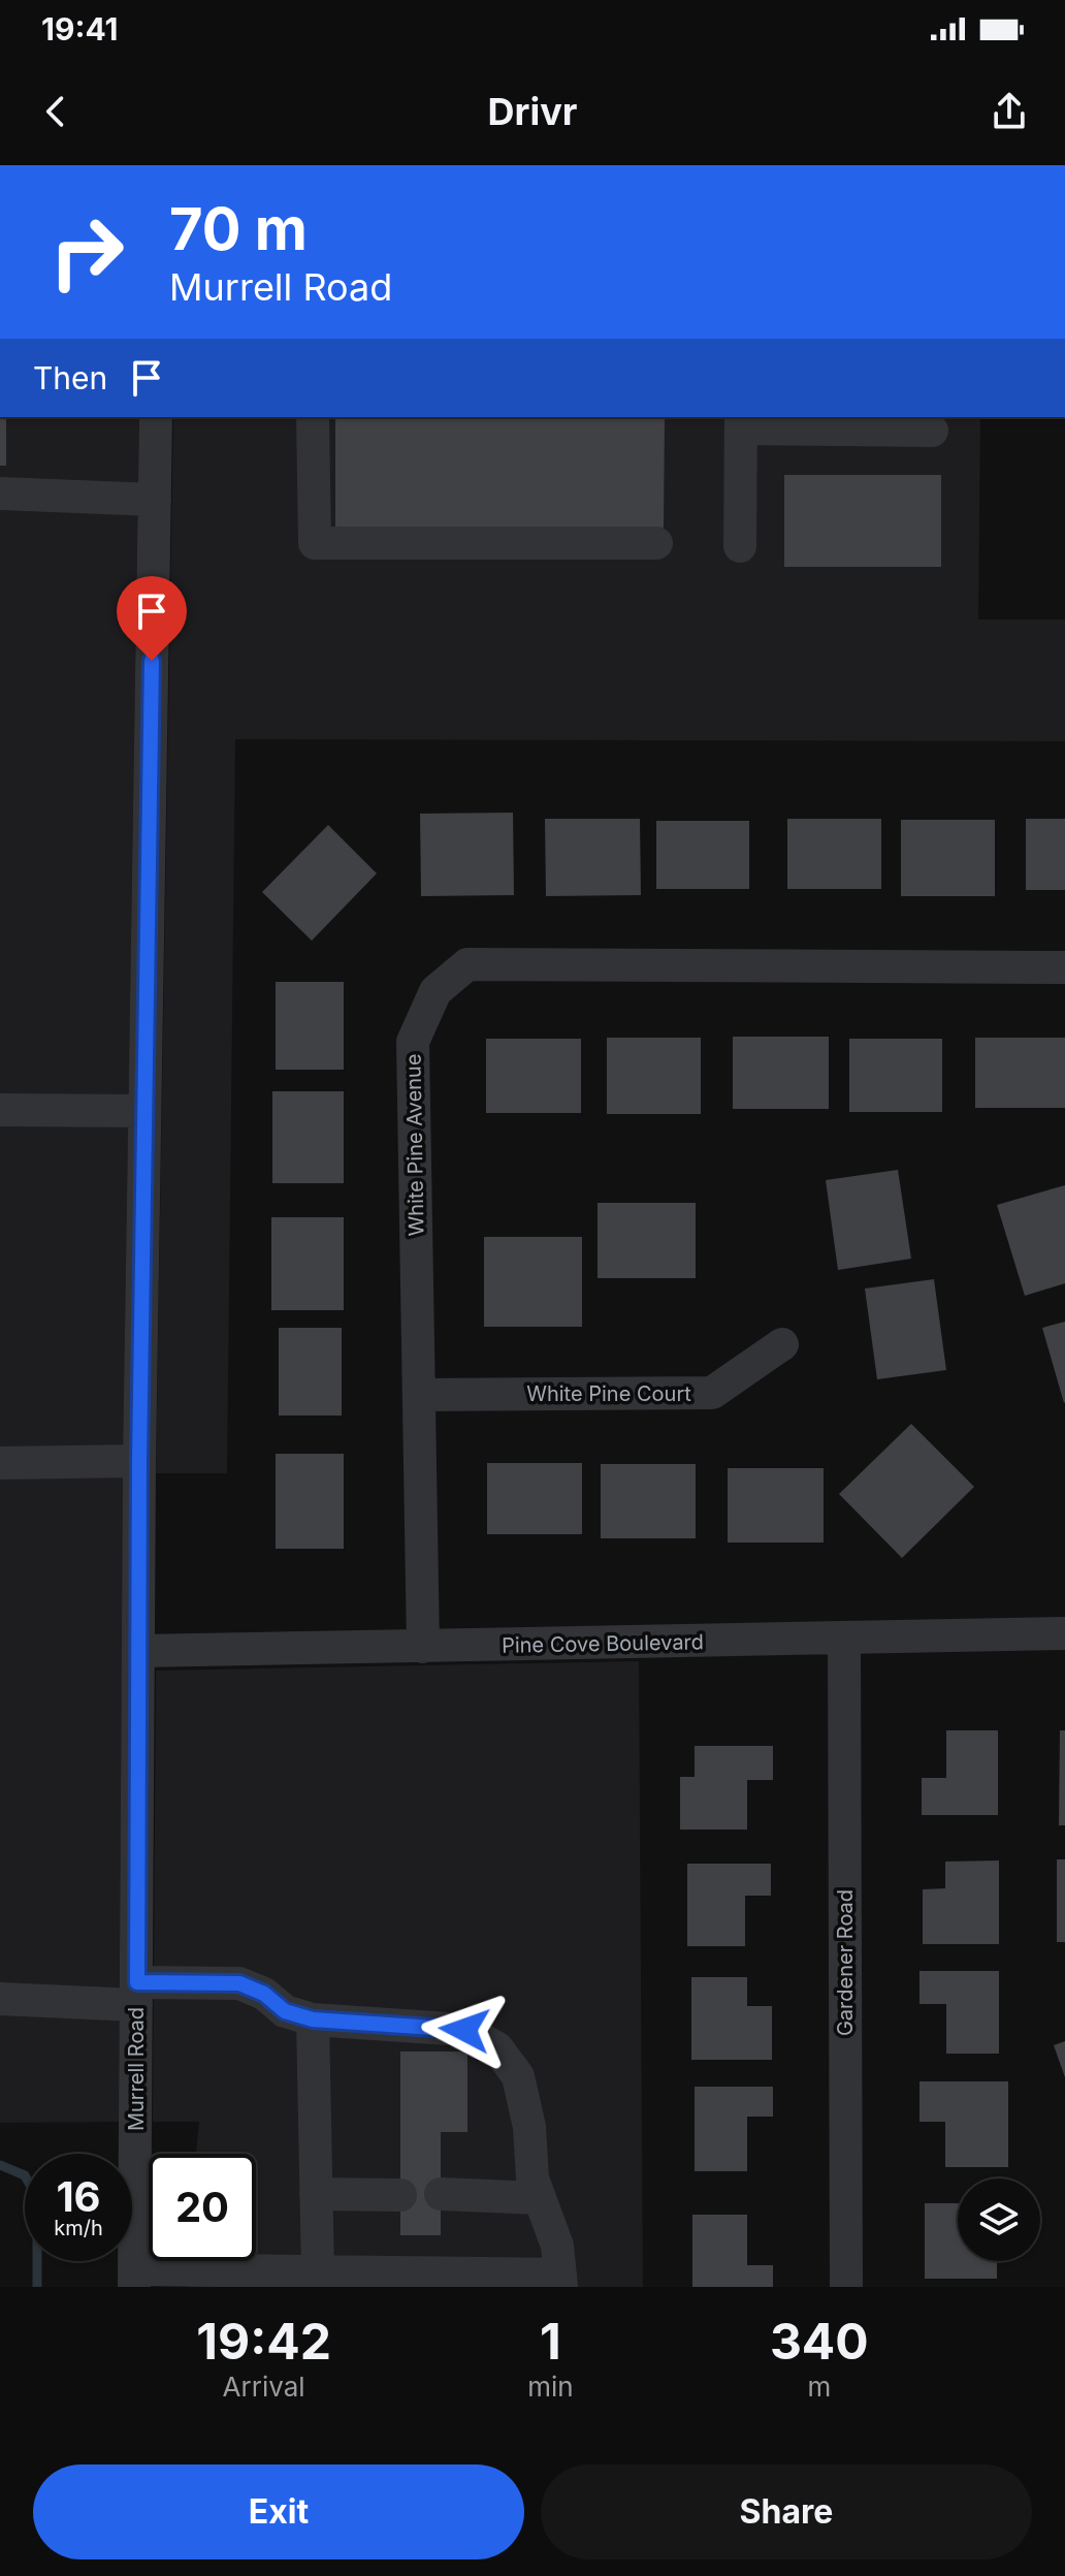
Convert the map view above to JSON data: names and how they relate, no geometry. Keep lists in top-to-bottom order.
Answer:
{
  "streets": {
    "street": [
      "White Pine Avenue",
      "White Pine Court",
      "Pine Cove Boulevard",
      "Gardener Road",
      "Murrell Road"
    ]
  },
  "crossings": [
    ["White Pine Avenue", "White Pine Court"],
    ["White Pine Avenue", "Pine Cove Boulevard"],
    ["Pine Cove Boulevard", "Gardener Road"],
    ["Pine Cove Boulevard", "Murrell Road"]
  ],
  "page": {
    "status": "19:41",
    "header": "Drivr",
    "turn": ["70 m", "Murrell Road"],
    "then": "Then",
    "speed": "16 km/h",
    "limit": "20",
    "eta": [
      "19:42",
      "Arrival",
      "1",
      "min",
      "340",
      "m"
    ],
    "buttons": ["Exit", "Share"]
  }
}
